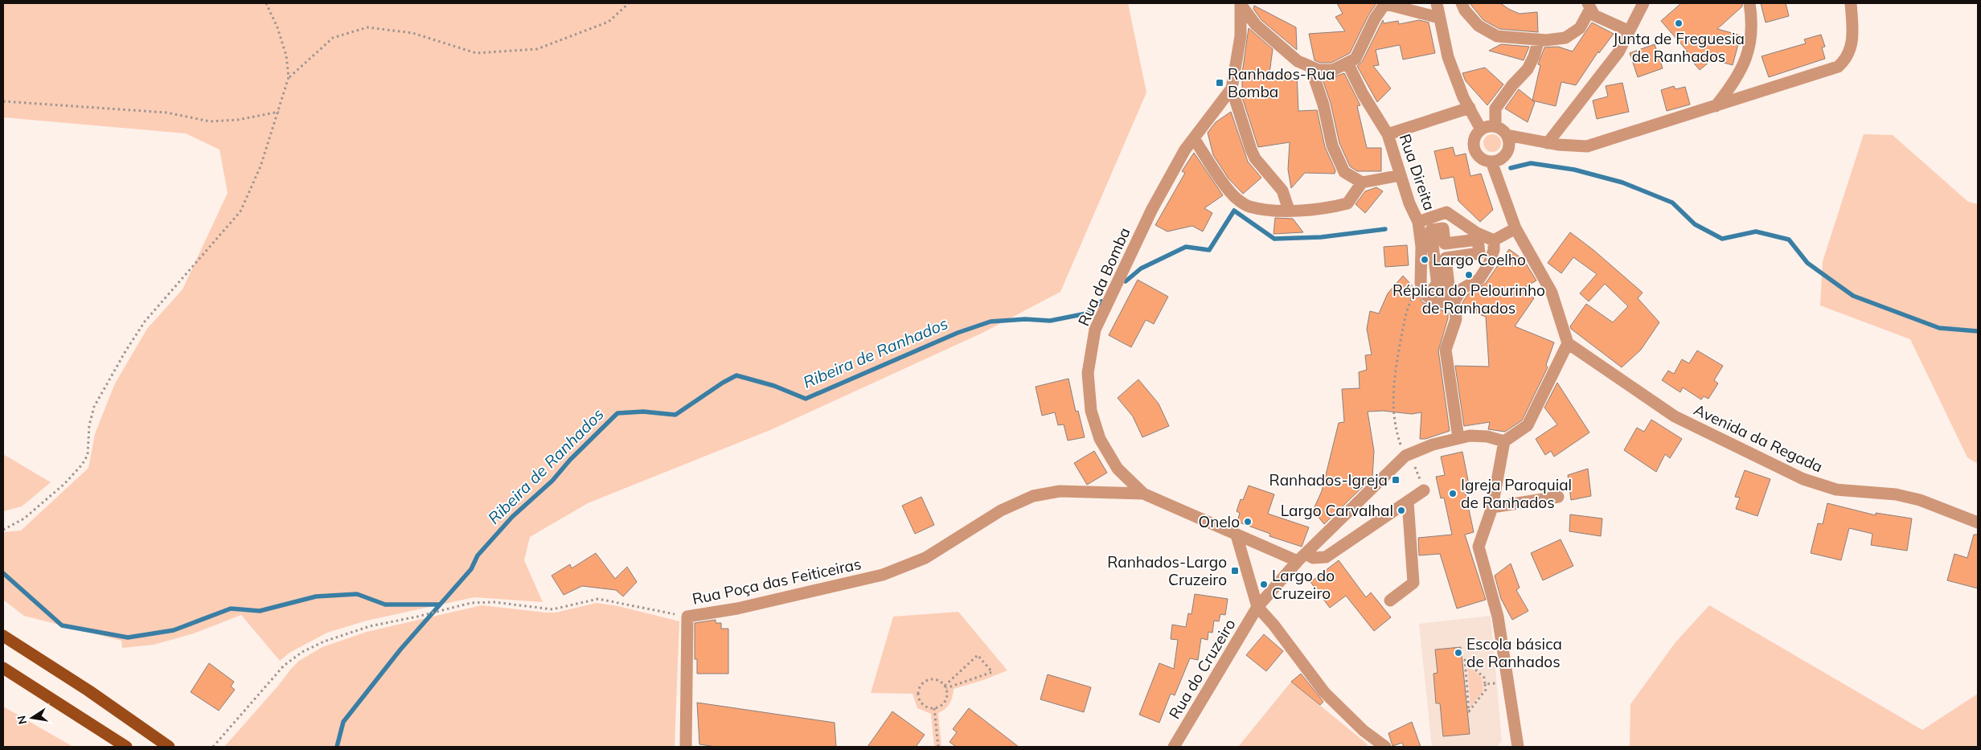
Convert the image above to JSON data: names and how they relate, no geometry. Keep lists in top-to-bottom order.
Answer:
{
  "streets": {
    "street": [
      "Rua Direita",
      "Rua da Bomba",
      "Avenida da Regada",
      "Rua Poça das Feiticeiras",
      "Rua do Cruzeiro"
    ]
  },
  "crossings": [
    ["Rua da Bomba", "Rua Poça das Feiticeiras"],
    ["Rua da Bomba", "Rua do Cruzeiro"]
  ],
  "water": ["Ribeira de Ranhados"],
  "places": {
    "other": [
      "Junta de Freguesia de Ranhados",
      "Largo Coelho",
      "Réplica do Pelourinho de Ranhados",
      "Igreja Paroquial de Ranhados",
      "Largo Carvalhal",
      "Onelo",
      "Largo do Cruzeiro",
      "Escola básica de Ranhados"
    ],
    "transit": ["Ranhados-Rua Bomba", "Ranhados-Igreja", "Ranhados-Largo Cruzeiro"]
  },
  "north": "left"
}
